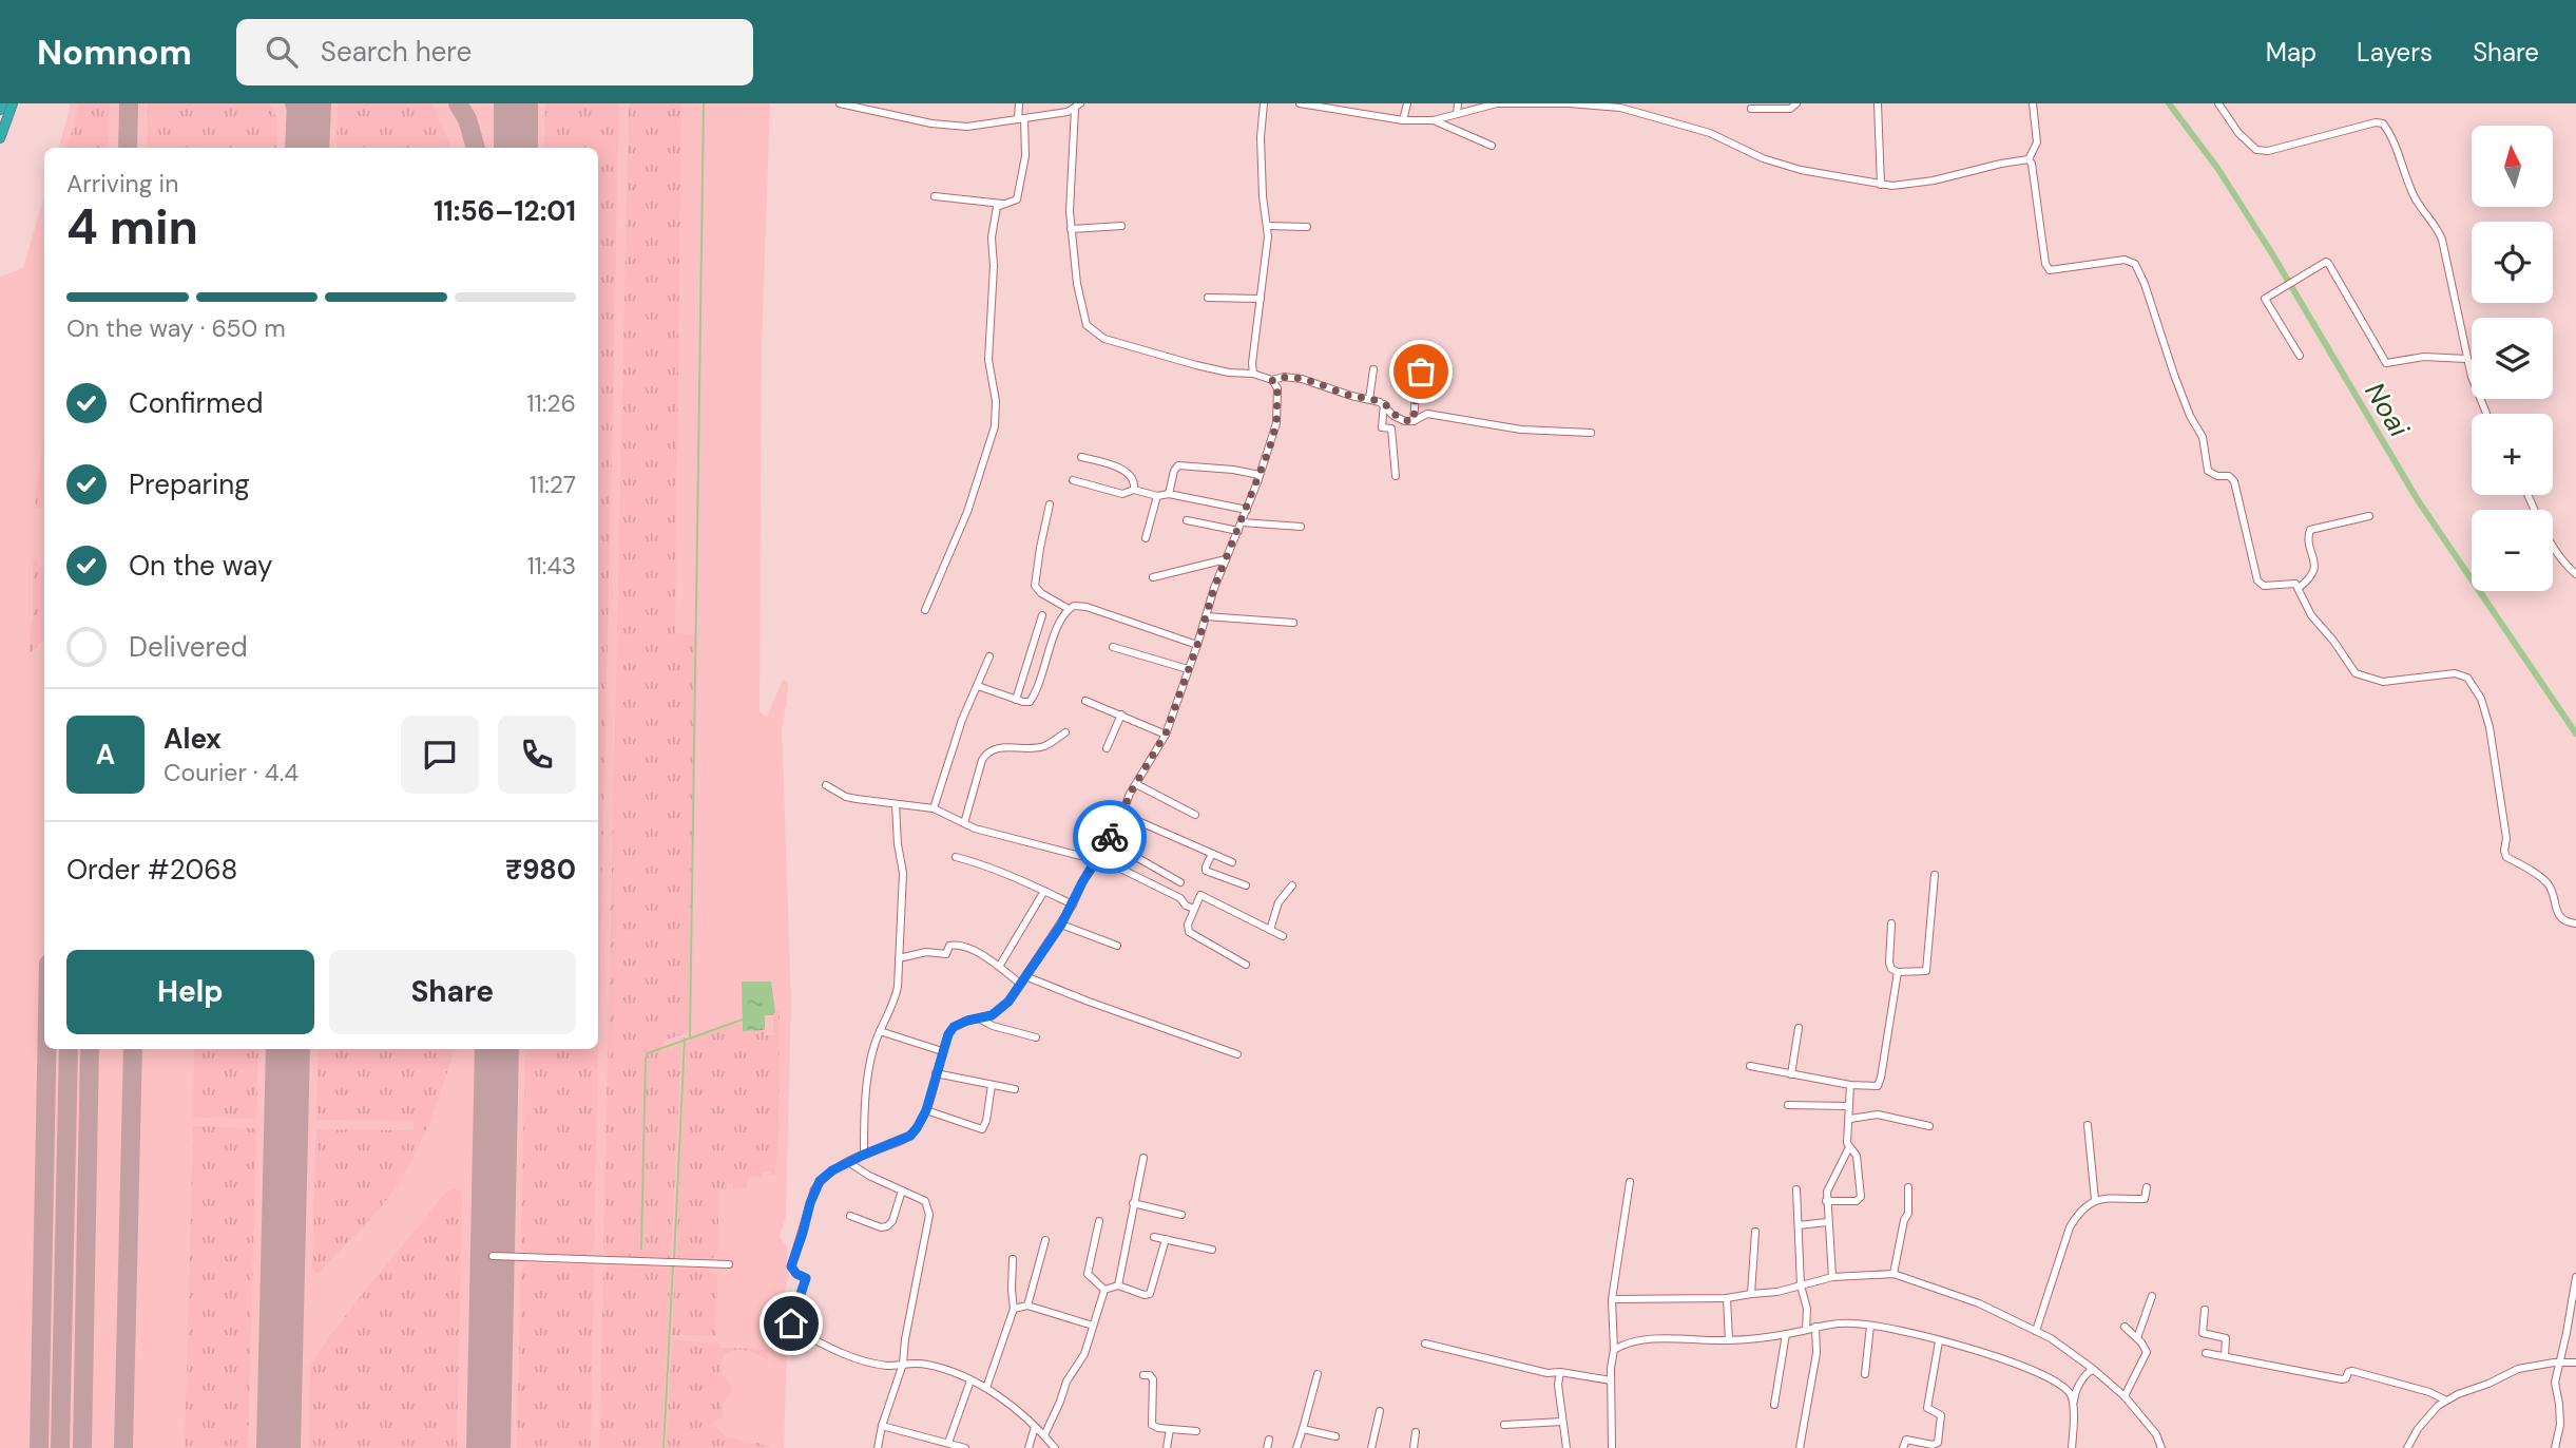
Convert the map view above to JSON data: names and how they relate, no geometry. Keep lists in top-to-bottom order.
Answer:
{
  "water": ["Noai"],
  "north": "top",
  "page": {
    "header": "Nomnom",
    "search": "Search here",
    "nav": ["Map", "Layers", "Share"],
    "map_buttons": ["+", "−"],
    "heading": ["4 min", "Arriving in", "11:56–12:01"],
    "panel": [
      "Alex",
      "Courier · 4.4",
      "Order #2068",
      "₹980"
    ],
    "bar": "On the way · 650 m",
    "list": [
      ["Confirmed", "11:26"],
      ["Preparing", "11:27"],
      ["On the way", "11:43"],
      "Delivered"
    ],
    "round": "A",
    "buttons": ["Help", "Share"]
  }
}
